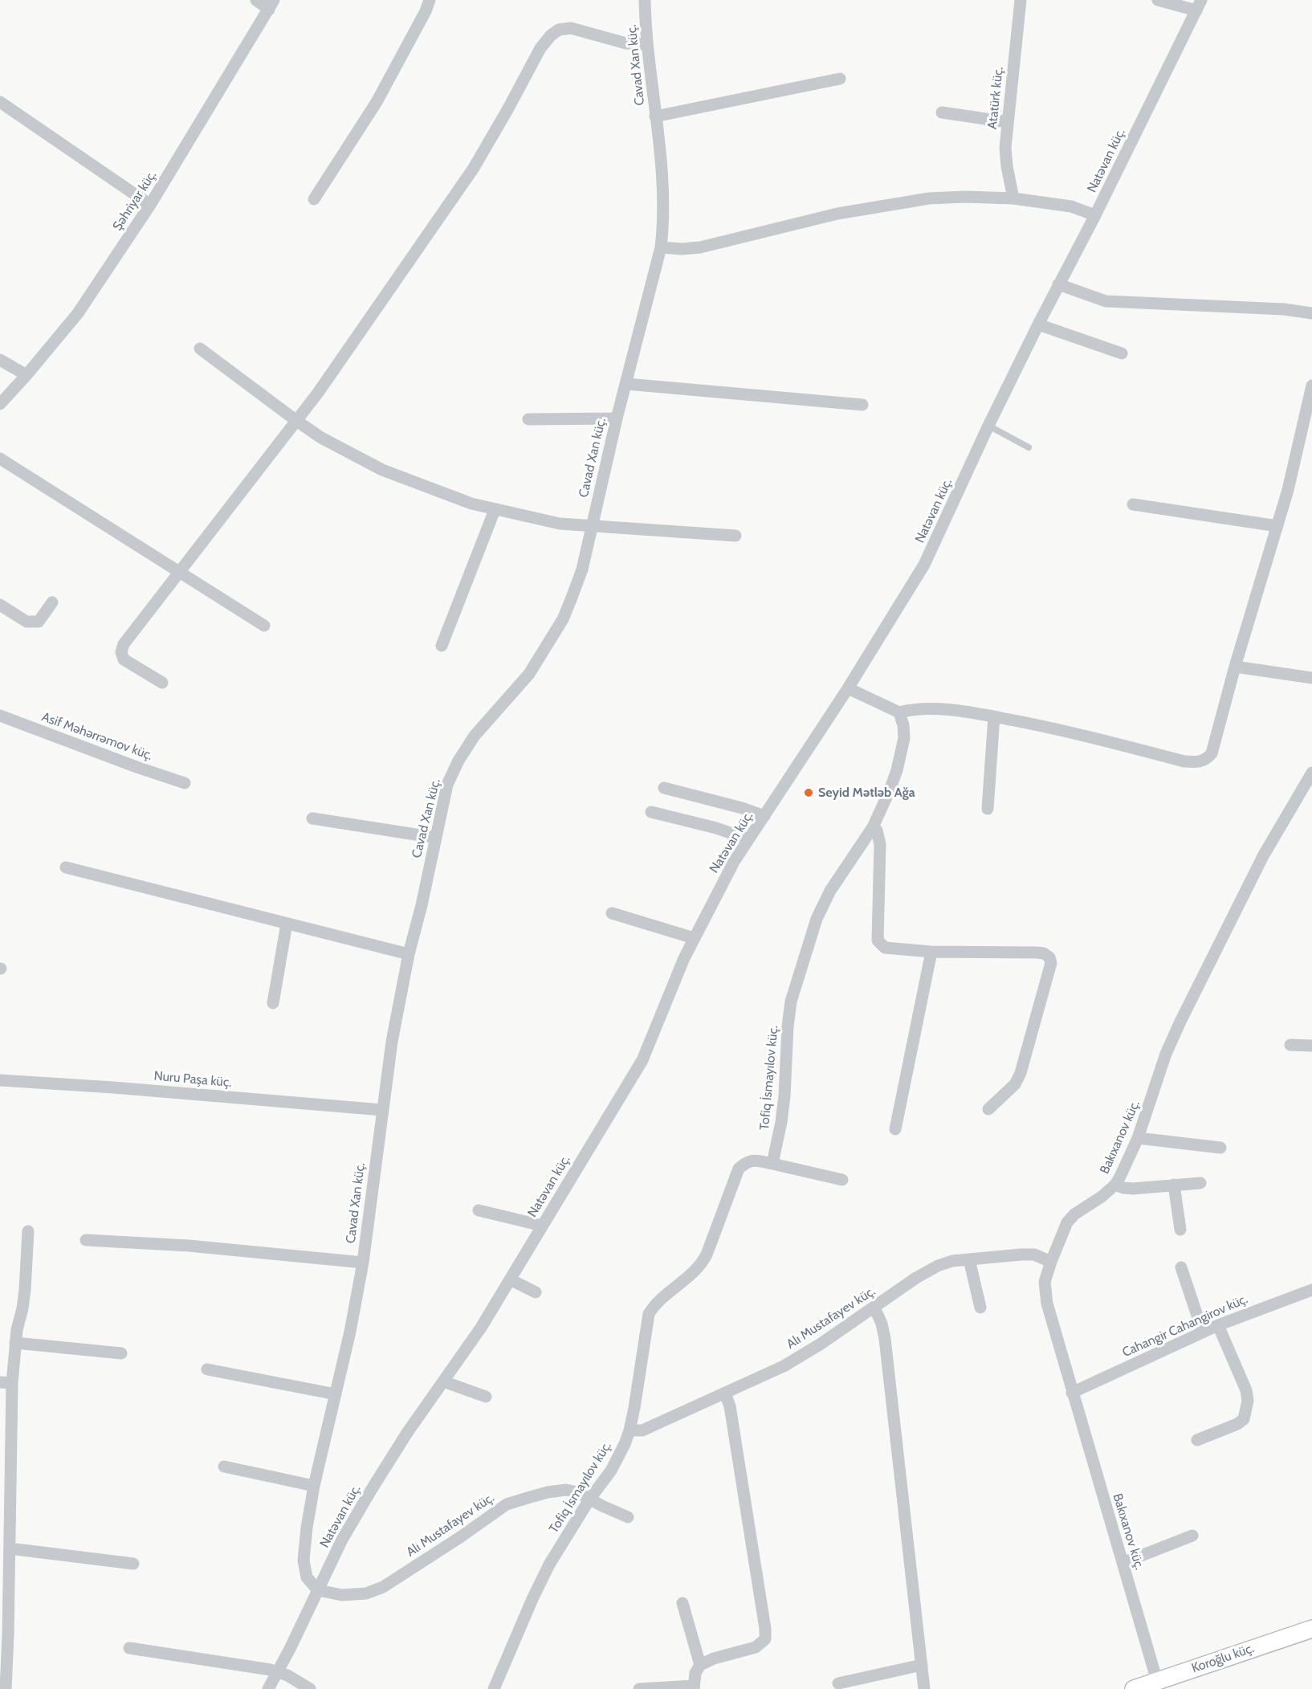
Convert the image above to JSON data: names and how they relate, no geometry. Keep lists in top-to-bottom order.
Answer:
{
  "streets": {
    "street": [
      "Cavad Xan küç.",
      "Atatürk küç.",
      "Natəvan küç.",
      "Şəhriyar küç.",
      "Asif Məhərrəmov küç.",
      "Tofiq İsmayılov küç.",
      "Nuru Paşa küç.",
      "Bakıxanov küç.",
      "Alı Mustafayev küç.",
      "Cahangir Cahangirov küç.",
      "Koroğlu küç."
    ]
  },
  "crossings": [
    ["Cavad Xan küç.", "Natəvan küç."],
    ["Cavad Xan küç.", "Nuru Paşa küç."],
    ["Cavad Xan küç.", "Alı Mustafayev küç."],
    ["Natəvan küç.", "Alı Mustafayev küç."],
    ["Tofiq İsmayılov küç.", "Alı Mustafayev küç."],
    ["Bakıxanov küç.", "Alı Mustafayev küç."],
    ["Bakıxanov küç.", "Cahangir Cahangirov küç."],
    ["Bakıxanov küç.", "Koroğlu küç."]
  ],
  "places": ["Seyid Mətləb Ağa"]
}
